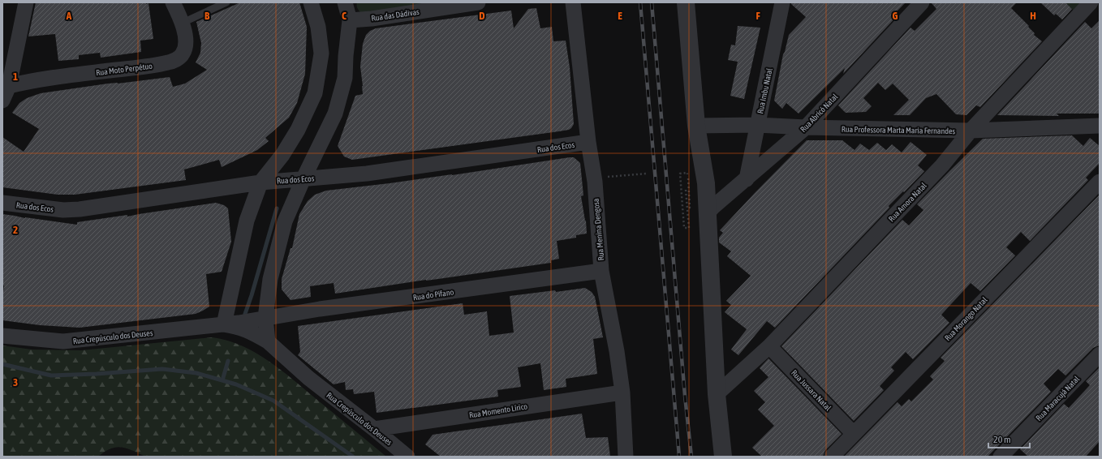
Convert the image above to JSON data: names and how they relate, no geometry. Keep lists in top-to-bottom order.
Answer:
{
  "streets": {
    "street": [
      "Rua das Dádivas",
      "Rua Moto Perpétuo",
      "Rua Imbu Natal",
      "Rua Abricó Natal",
      "Rua Professora Marta Maria Fernandes",
      "Rua dos Ecos",
      "Rua Amora Natal",
      "Rua Menina Dengosa",
      "Rua do Pífano",
      "Rua Morango Natal",
      "Rua Crepúsculo dos Deuses",
      "Rua Jussara Natal",
      "Rua Maracujá Natal",
      "Rua Momento Lírico"
    ]
  },
  "crossings": [
    ["Rua Imbu Natal", "Rua Abricó Natal"],
    ["Rua Imbu Natal", "Rua Professora Marta Maria Fernandes"],
    ["Rua Abricó Natal", "Rua Professora Marta Maria Fernandes"],
    ["Rua Professora Marta Maria Fernandes", "Rua Amora Natal"],
    ["Rua dos Ecos", "Rua Menina Dengosa"],
    ["Rua Amora Natal", "Rua Jussara Natal"],
    ["Rua Menina Dengosa", "Rua do Pífano"],
    ["Rua Menina Dengosa", "Rua Momento Lírico"],
    ["Rua do Pífano", "Rua Crepúsculo dos Deuses"],
    ["Rua Morango Natal", "Rua Jussara Natal"],
    ["Rua Crepúsculo dos Deuses", "Rua Momento Lírico"]
  ],
  "scale_bar": "20 m",
  "grid": {
    "columns": [
      "A",
      "B",
      "C",
      "D",
      "E",
      "F",
      "G",
      "H"
    ],
    "rows": ["1", "2", "3"]
  }
}
